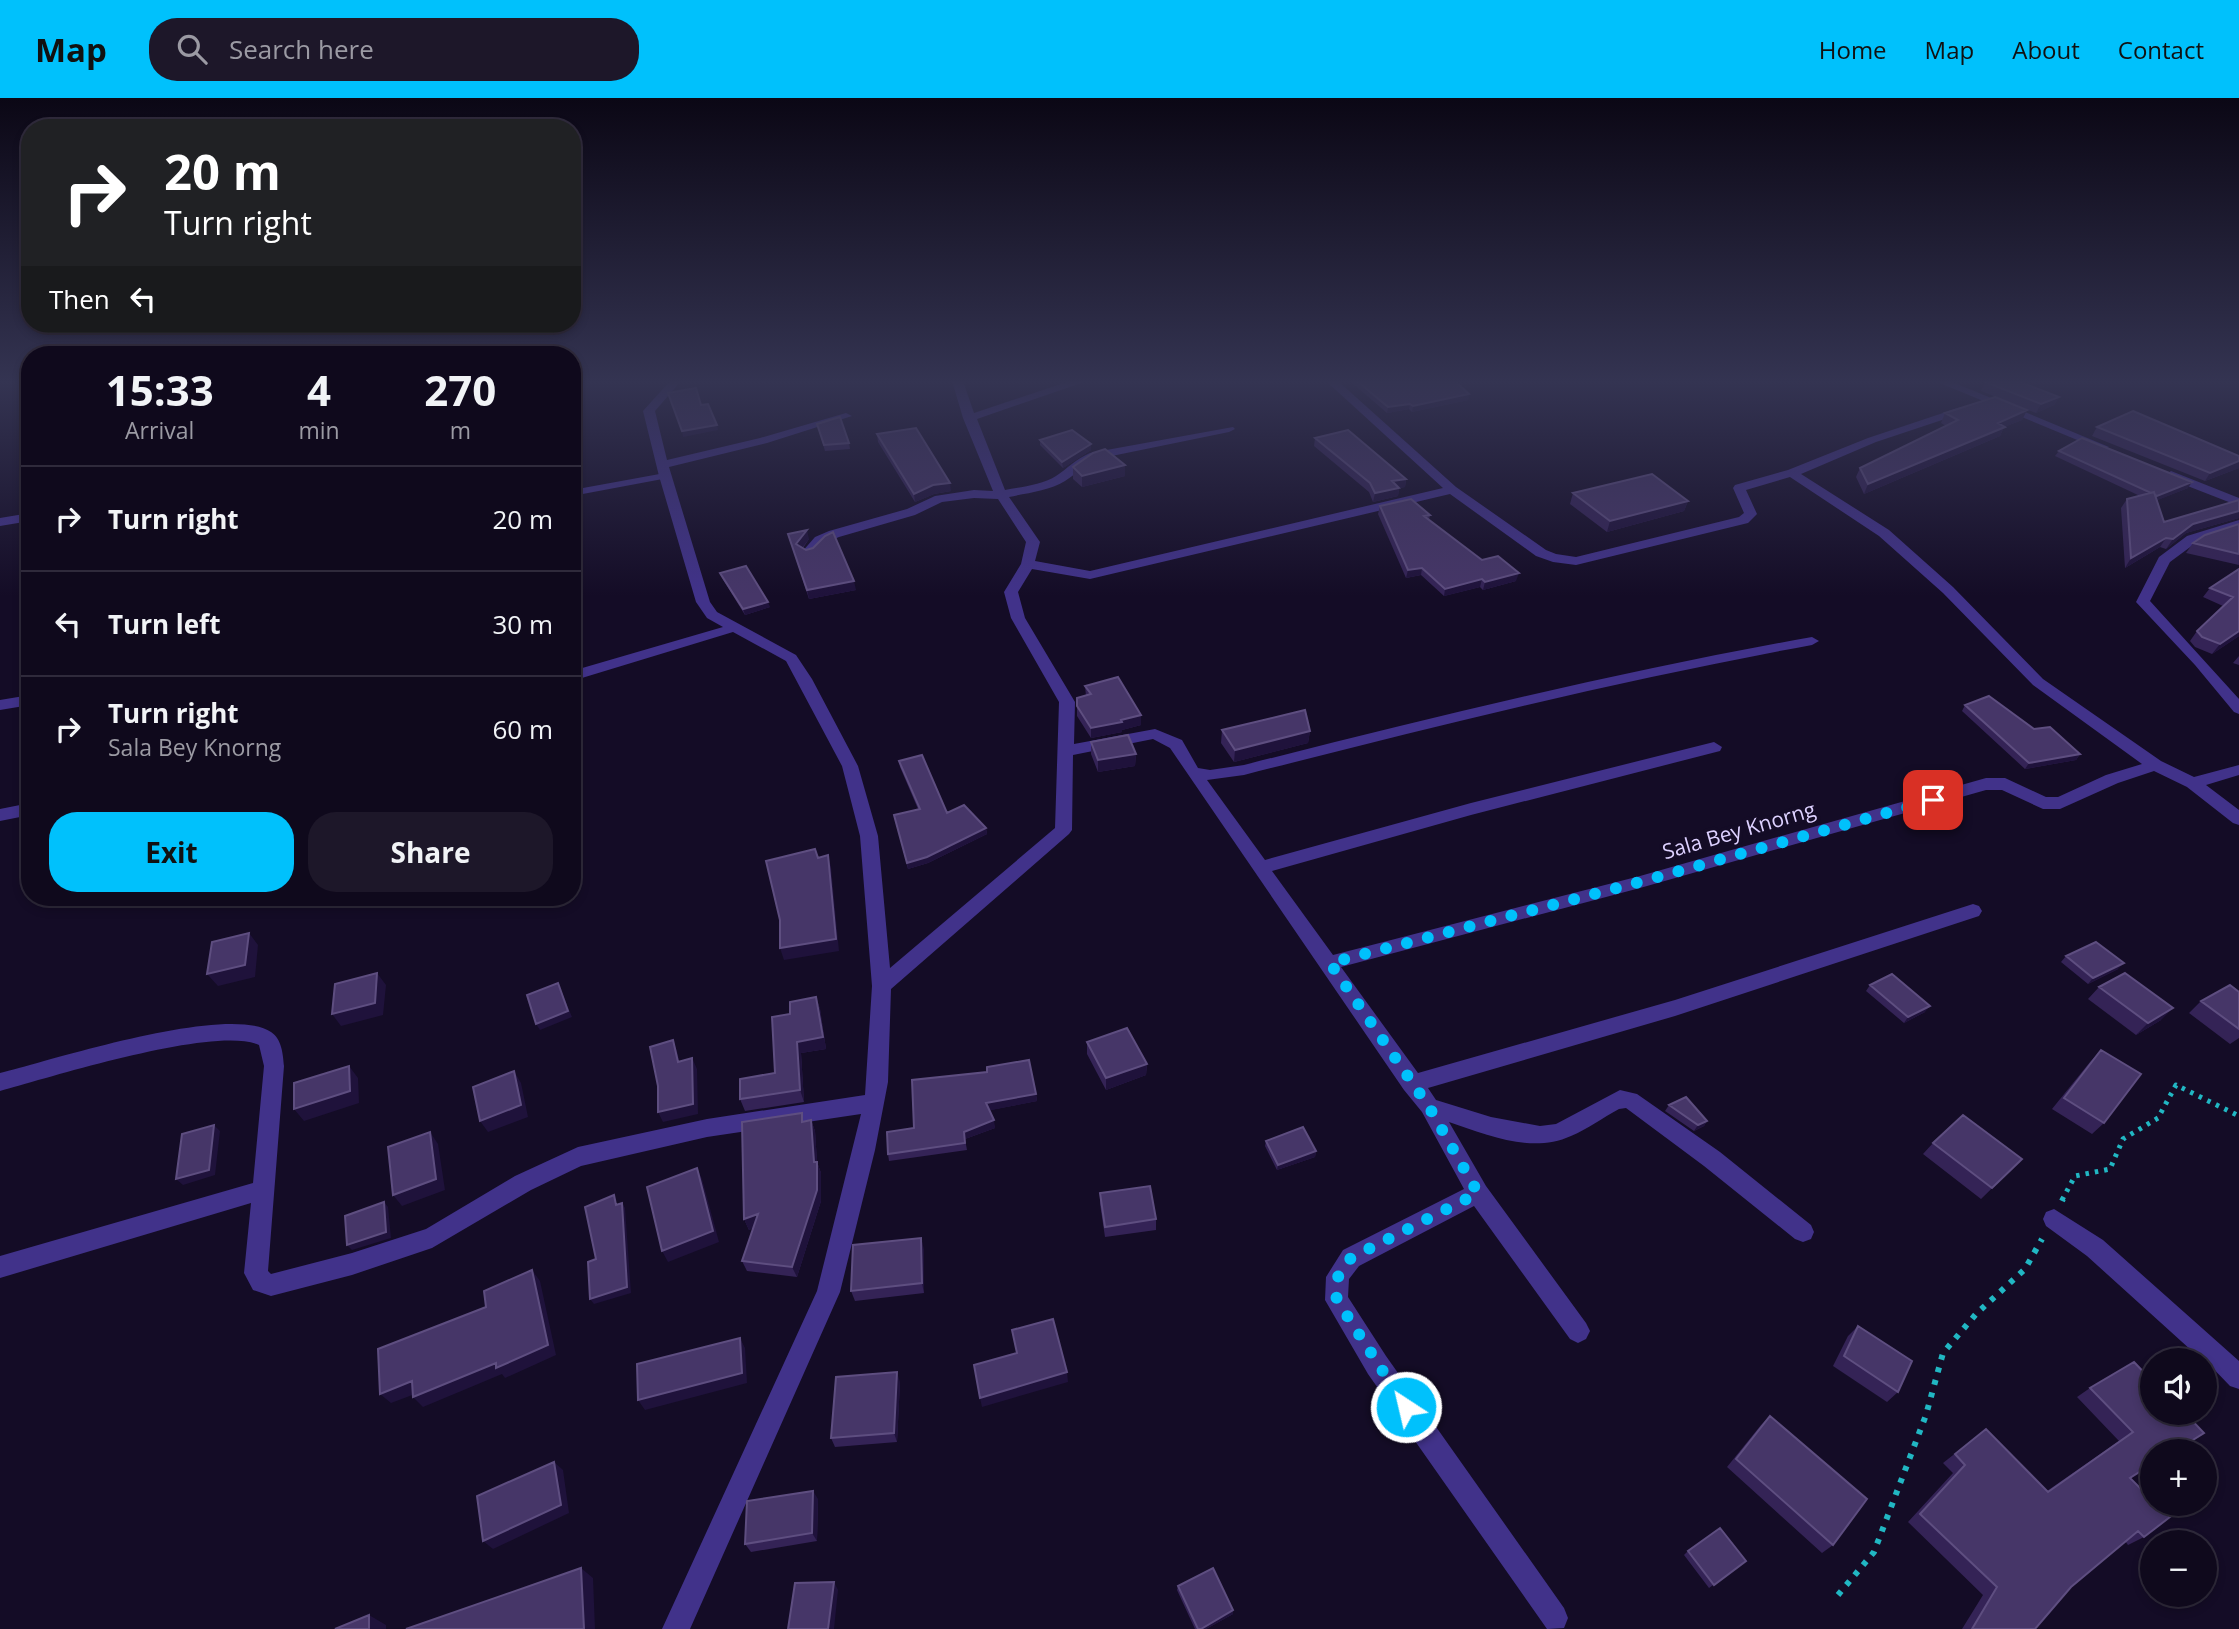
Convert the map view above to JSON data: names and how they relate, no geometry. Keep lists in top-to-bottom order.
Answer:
{
  "streets": {
    "street": ["Sala Bey Knorng"]
  },
  "page": {
    "header": "Map",
    "search": "Search here",
    "nav": [
      "Home",
      "Map",
      "About",
      "Contact"
    ],
    "turn": ["20 m", "Turn right"],
    "then": "Then",
    "eta": [
      "15:33",
      "Arrival",
      "4",
      "min",
      "270",
      "m"
    ],
    "list": [
      {
        "name": "Turn right",
        "value": "20 m"
      },
      {
        "name": "Turn left",
        "value": "30 m"
      },
      {
        "name": "Turn right",
        "note": "Sala Bey Knorng",
        "value": "60 m"
      }
    ],
    "buttons": ["Exit", "Share"],
    "map_buttons": ["+", "−"]
  }
}
